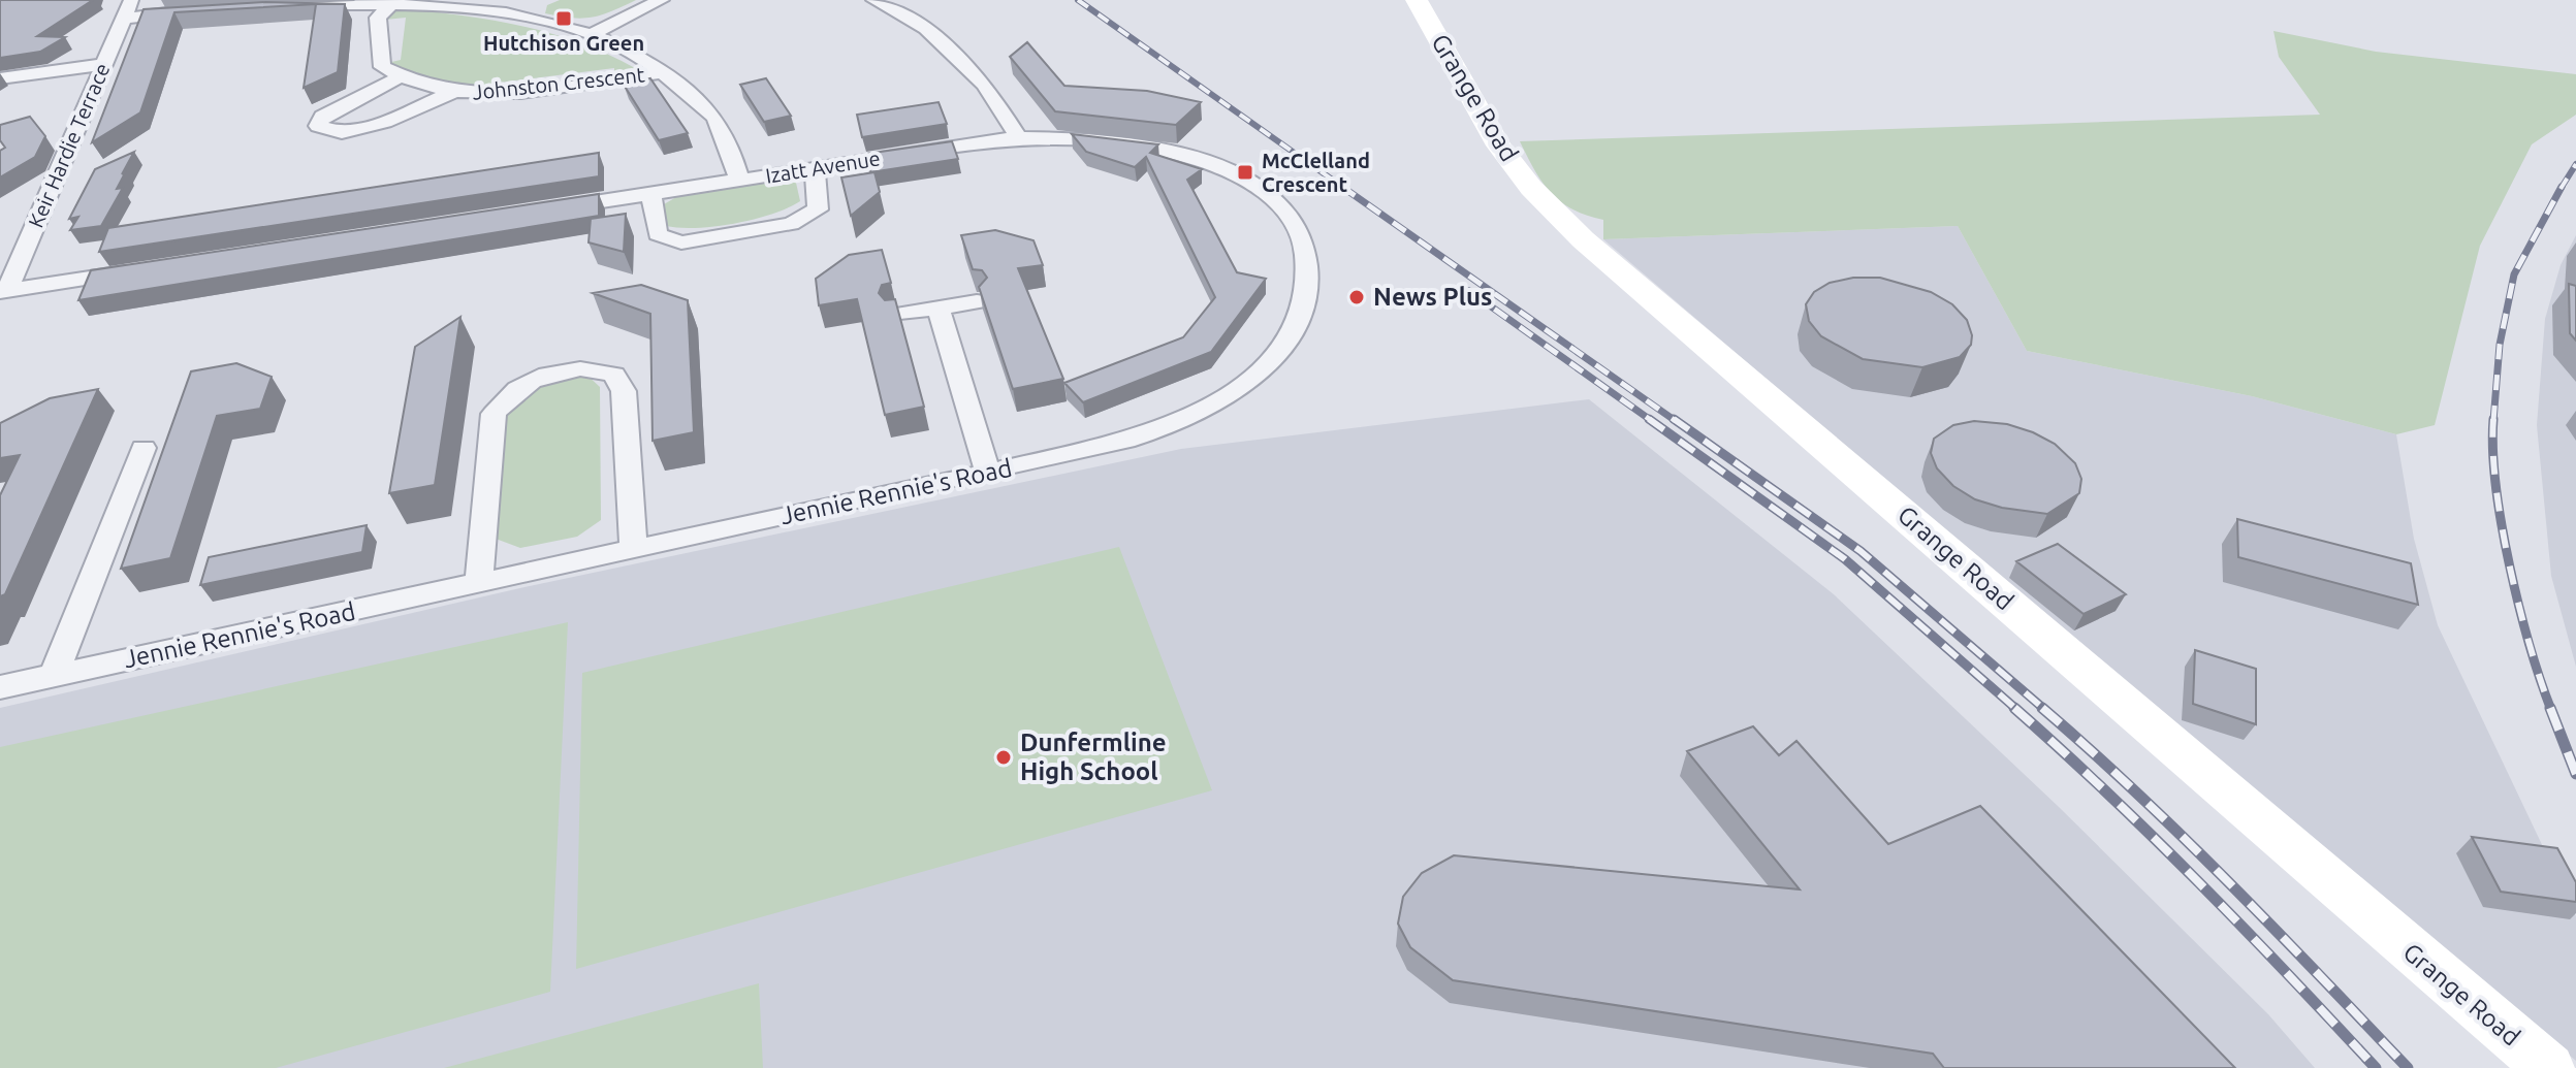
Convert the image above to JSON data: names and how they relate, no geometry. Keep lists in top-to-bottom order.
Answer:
{
  "streets": {
    "street": [
      "Johnston Crescent",
      "Grange Road",
      "Keir Hardie Terrace",
      "Izatt Avenue",
      "Jennie Rennie's Road"
    ]
  },
  "crossings": [
    ["Johnston Crescent", "Izatt Avenue"],
    ["Izatt Avenue", "Jennie Rennie's Road"]
  ],
  "places": {
    "transit": ["Hutchison Green", "McClelland Crescent"],
    "other": ["News Plus", "Dunfermline High School"]
  }
}
